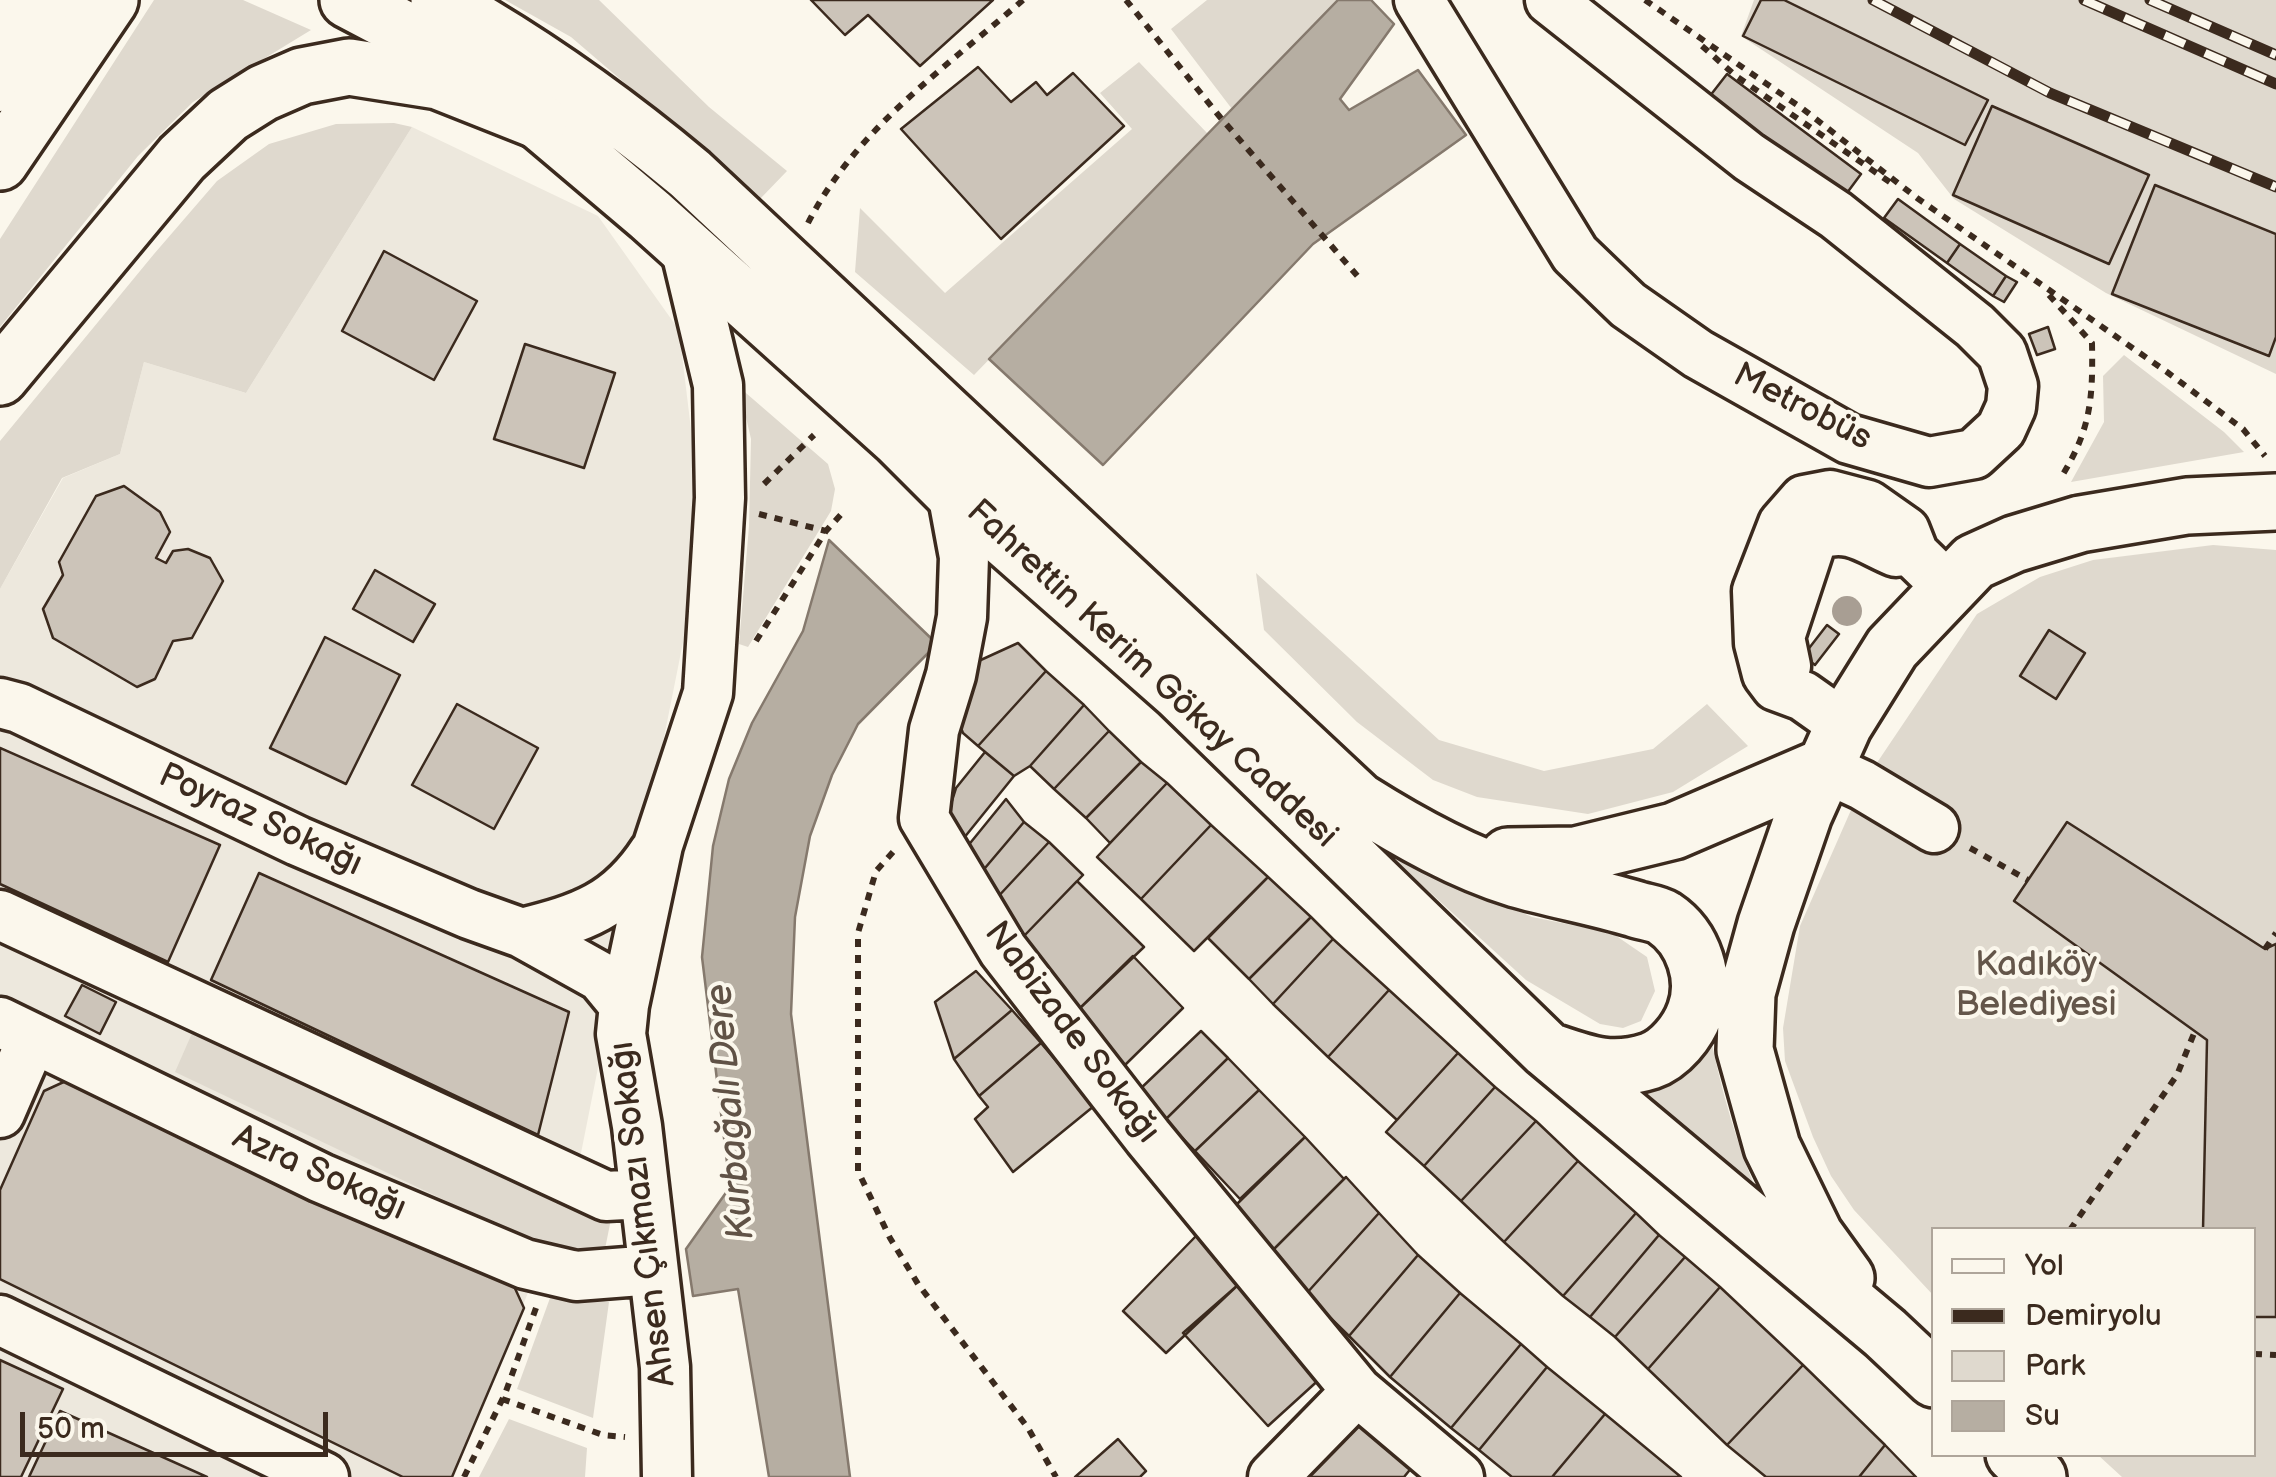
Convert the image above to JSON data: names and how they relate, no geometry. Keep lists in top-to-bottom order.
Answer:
{
  "streets": {
    "main road": ["Fahrettin Kerim Gökay Caddesi"],
    "street": [
      "Metrobüs",
      "Poyraz Sokağı",
      "Nabizade Sokağı",
      "Azra Sokağı",
      "Ahsen Çıkmazı Sokağı"
    ]
  },
  "crossings": [
    ["Fahrettin Kerim Gökay Caddesi", "Ahsen Çıkmazı Sokağı"],
    ["Poyraz Sokağı", "Ahsen Çıkmazı Sokağı"],
    ["Azra Sokağı", "Ahsen Çıkmazı Sokağı"]
  ],
  "water": ["Kurbağalı Dere"],
  "parks": ["Kadıköy Belediyesi"],
  "legend": [
    "Yol",
    "Demiryolu",
    "Park",
    "Su"
  ],
  "scale_bar": "50 m"
}
